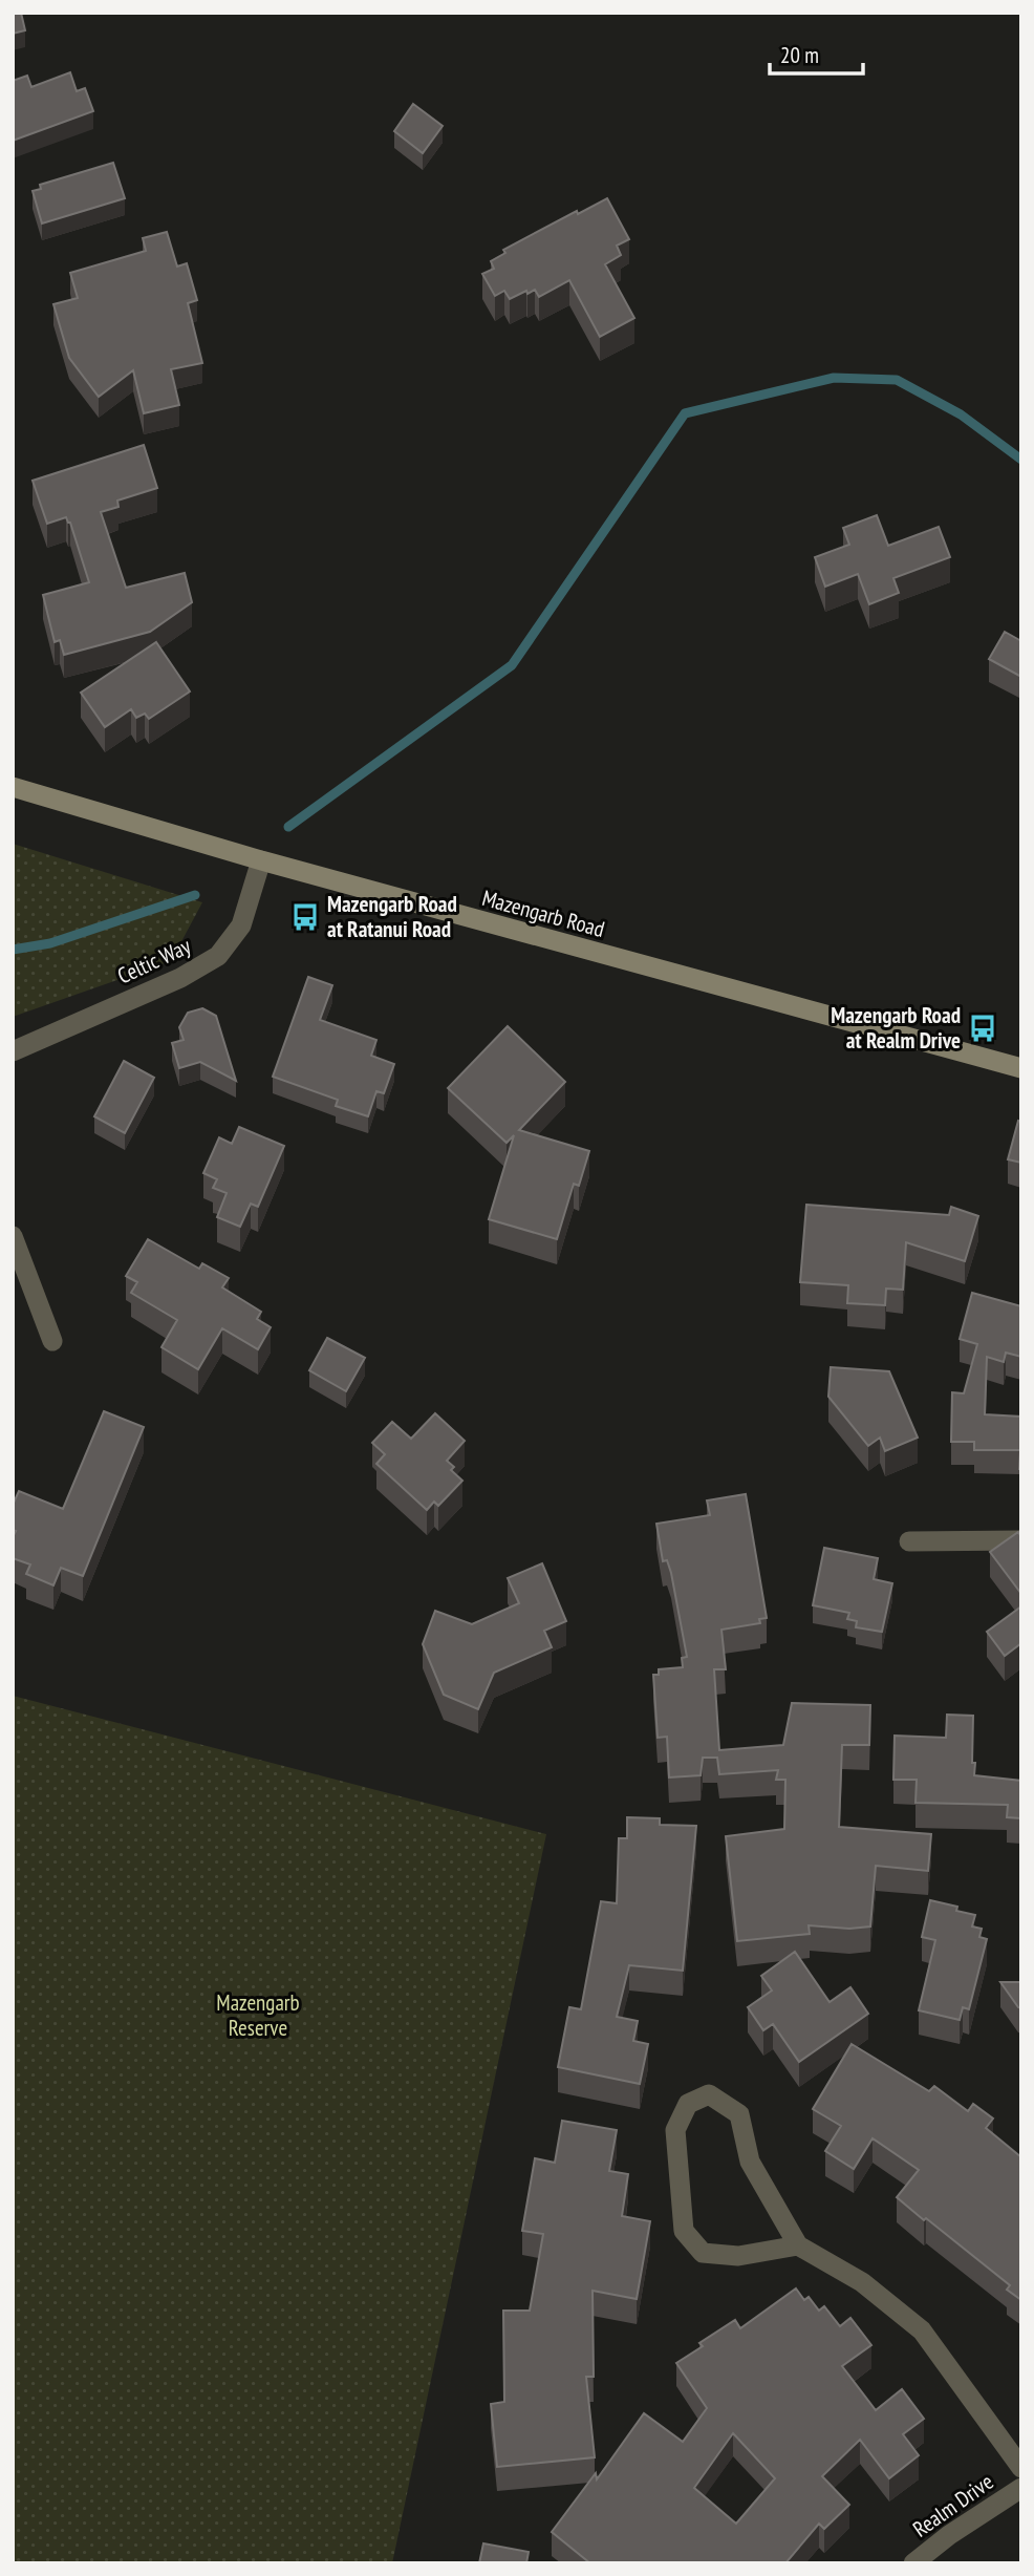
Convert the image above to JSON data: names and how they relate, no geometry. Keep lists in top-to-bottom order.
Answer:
{
  "streets": {
    "main road": ["Mazengarb Road"],
    "street": ["Celtic Way", "Realm Drive"]
  },
  "crossings": [
    ["Mazengarb Road", "Celtic Way"]
  ],
  "parks": ["Mazengarb Reserve"],
  "places": {
    "bus stop": ["Mazengarb Road at Ratanui Road", "Mazengarb Road at Realm Drive"]
  },
  "scale_bar": "20 m"
}
